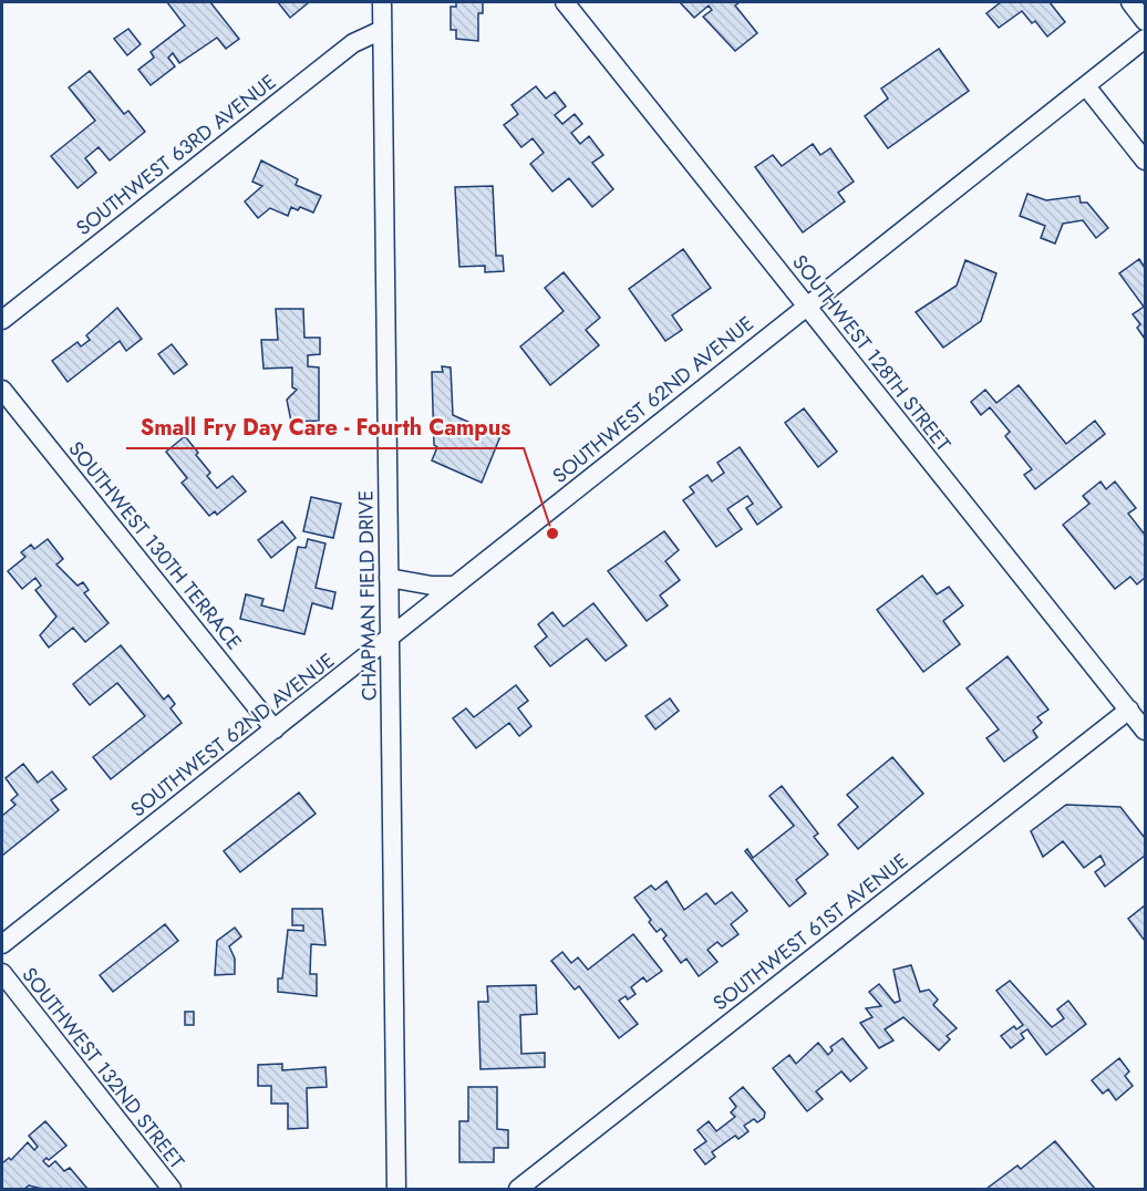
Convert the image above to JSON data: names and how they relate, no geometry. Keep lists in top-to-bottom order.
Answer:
{
  "streets": {
    "street": [
      "SOUTHWEST 63RD AVENUE",
      "SOUTHWEST 128TH STREET",
      "SOUTHWEST 62ND AVENUE",
      "SOUTHWEST 130TH TERRACE",
      "CHAPMAN FIELD DRIVE",
      "SOUTHWEST 61ST AVENUE",
      "SOUTHWEST 132ND STREET"
    ]
  },
  "crossings": [
    ["SOUTHWEST 63RD AVENUE", "CHAPMAN FIELD DRIVE"],
    ["SOUTHWEST 128TH STREET", "SOUTHWEST 62ND AVENUE"],
    ["SOUTHWEST 128TH STREET", "SOUTHWEST 61ST AVENUE"],
    ["SOUTHWEST 62ND AVENUE", "SOUTHWEST 130TH TERRACE"],
    ["SOUTHWEST 62ND AVENUE", "CHAPMAN FIELD DRIVE"]
  ],
  "places": ["Small Fry Day Care - Fourth Campus"]
}
